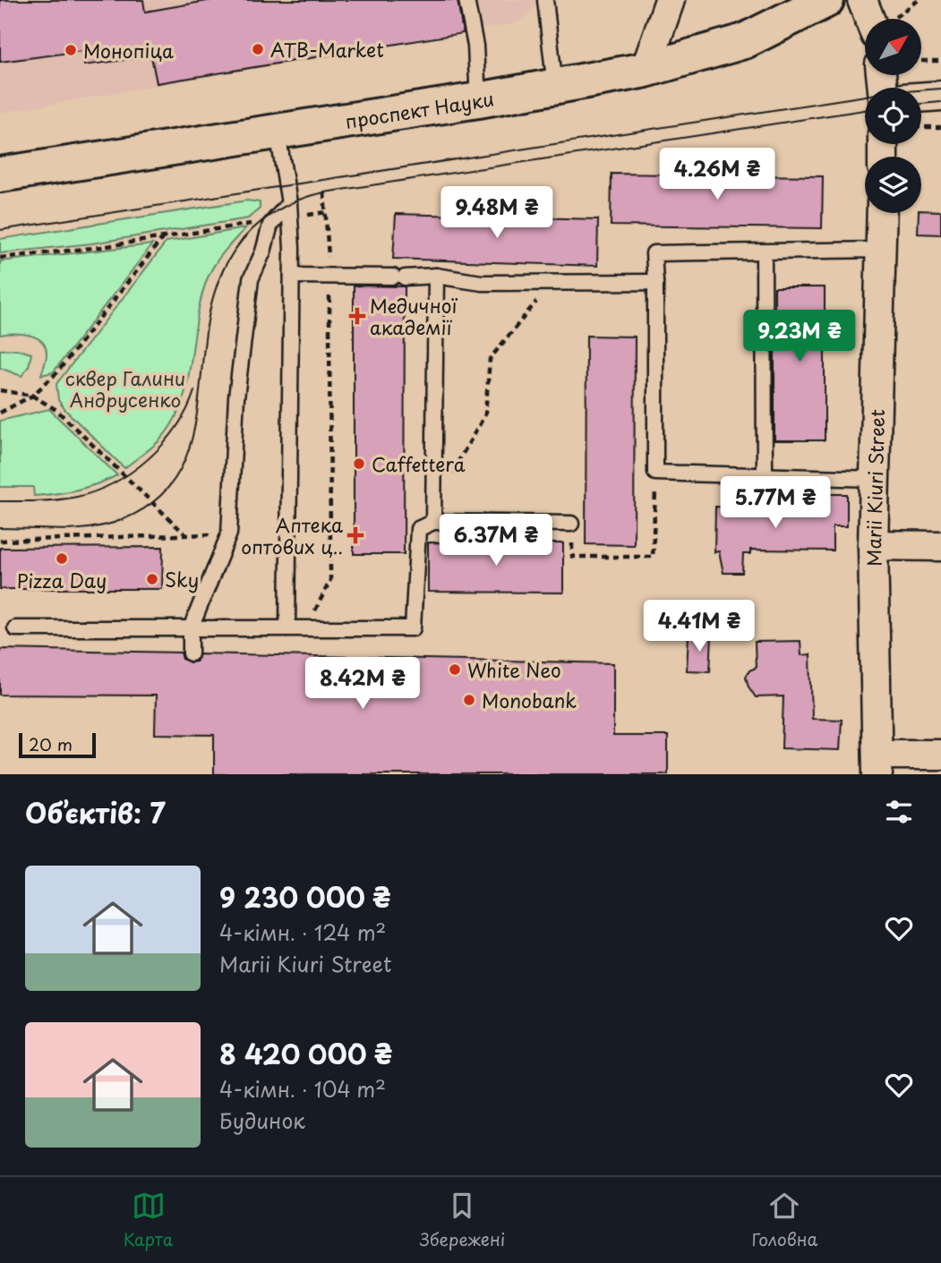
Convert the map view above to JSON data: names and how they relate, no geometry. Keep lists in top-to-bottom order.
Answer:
{
  "streets": {
    "main road": ["проспект Науки"],
    "street": ["Marii Kiuri Street"]
  },
  "parks": ["сквер Галини Андрусенко"],
  "places": {
    "other": [
      "ATB-Market",
      "Монопіца",
      "Caffettera",
      "Pizza Day",
      "Sky",
      "White Neo",
      "Monobank"
    ],
    "health": ["Медичної академії", "Аптека оптових ц‥"]
  },
  "scale_bar": "20 m",
  "north": "top right",
  "page": {
    "price": [
      "4.26M ₴",
      "9.48M ₴",
      "9.23M ₴",
      "5.77M ₴",
      "6.37M ₴",
      "4.41M ₴",
      "8.42M ₴"
    ],
    "scale": "20 m",
    "heading": "Об’єктів: 7",
    "list": [
      {
        "name": "9 230 000 ₴",
        "note": "4-кімн. · 124 m² · Marii Kiuri Street"
      },
      {
        "name": "8 420 000 ₴",
        "note": "4-кімн. · 104 m² · Будинок"
      }
    ],
    "tabs": ["Карта", "Збережені", "Головна"]
  }
}
